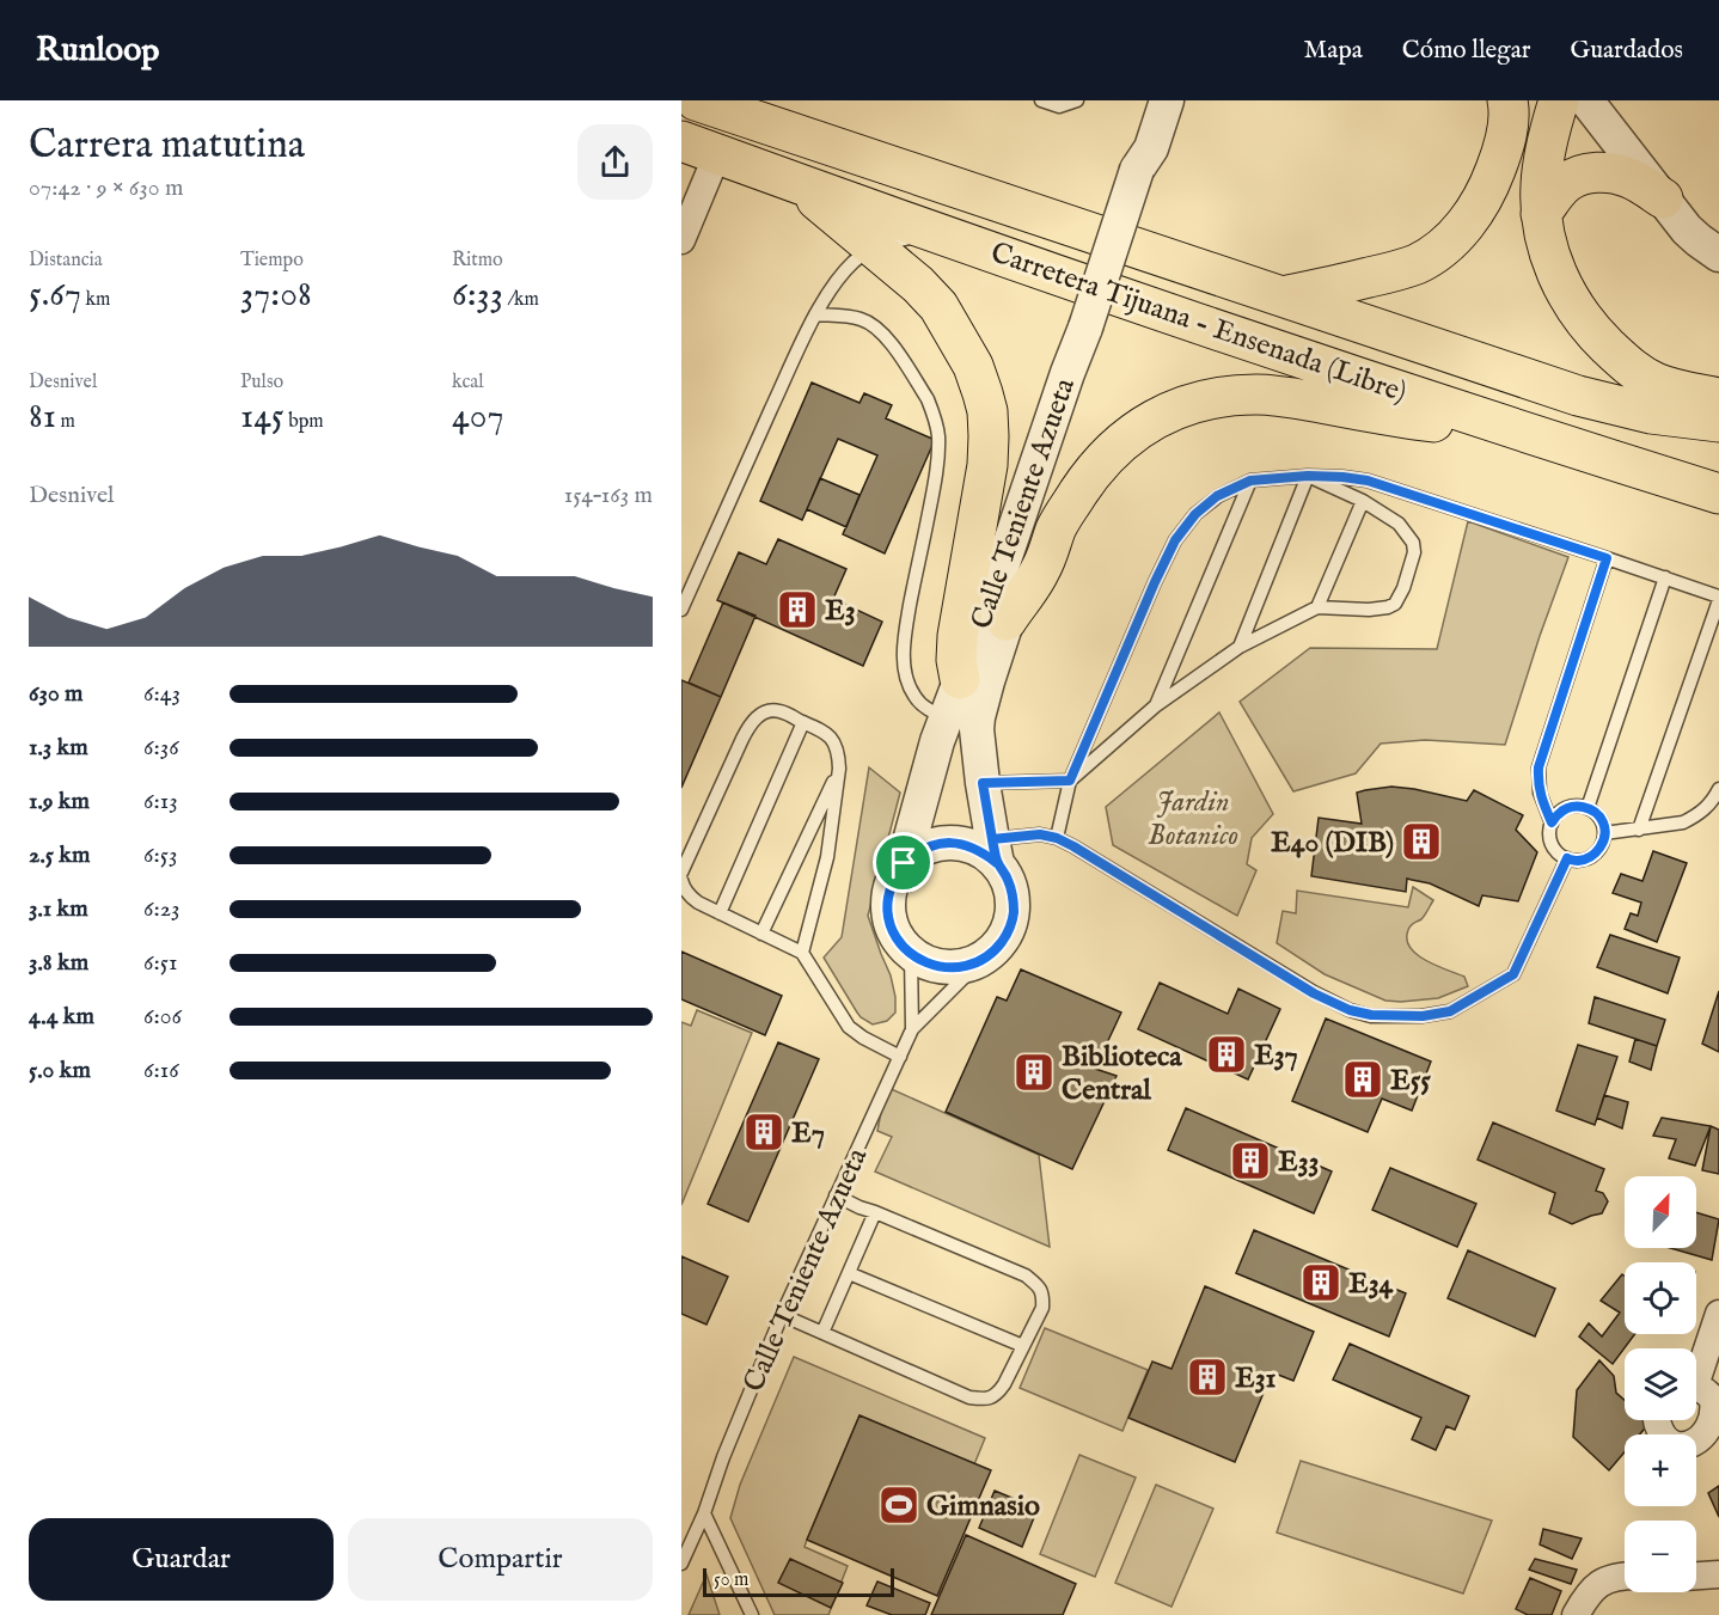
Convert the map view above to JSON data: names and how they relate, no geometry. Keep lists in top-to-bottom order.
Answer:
{
  "streets": {
    "highway": ["Carretera Tijuana - Ensenada (Libre)"],
    "street": ["Calle Teniente Azueta"]
  },
  "parks": ["Jardin Botanico"],
  "places": {
    "building": [
      "E3",
      "E40 (DIB)",
      "E37",
      "Biblioteca Central",
      "E55",
      "E7",
      "E33",
      "E34",
      "E31"
    ],
    "sports": ["Gimnasio"]
  },
  "scale_bar": "50 m",
  "north": "top right",
  "page": {
    "header": "Runloop",
    "nav": ["Mapa", "Cómo llegar", "Guardados"],
    "heading": ["Carrera matutina", "07:42 · 9 × 630 m"],
    "stats": [
      ["Distancia", "5.67 km"],
      ["Tiempo", "37:08"],
      ["Ritmo", "6:33 /km"],
      ["Desnivel", "81 m"],
      ["Pulso", "145 bpm"],
      ["kcal", "407"]
    ],
    "chart": ["Desnivel", "154–163 m"],
    "list": [
      {
        "name": "630 m",
        "note": "6:43"
      },
      {
        "name": "1.3 km",
        "note": "6:36"
      },
      {
        "name": "1.9 km",
        "note": "6:13"
      },
      {
        "name": "2.5 km",
        "note": "6:53"
      },
      {
        "name": "3.1 km",
        "note": "6:23"
      },
      {
        "name": "3.8 km",
        "note": "6:51"
      },
      {
        "name": "4.4 km",
        "note": "6:06"
      },
      {
        "name": "5.0 km",
        "note": "6:16"
      }
    ],
    "map_buttons": ["+", "−"],
    "buttons": ["Guardar", "Compartir"],
    "scale": "50 m"
  }
}
